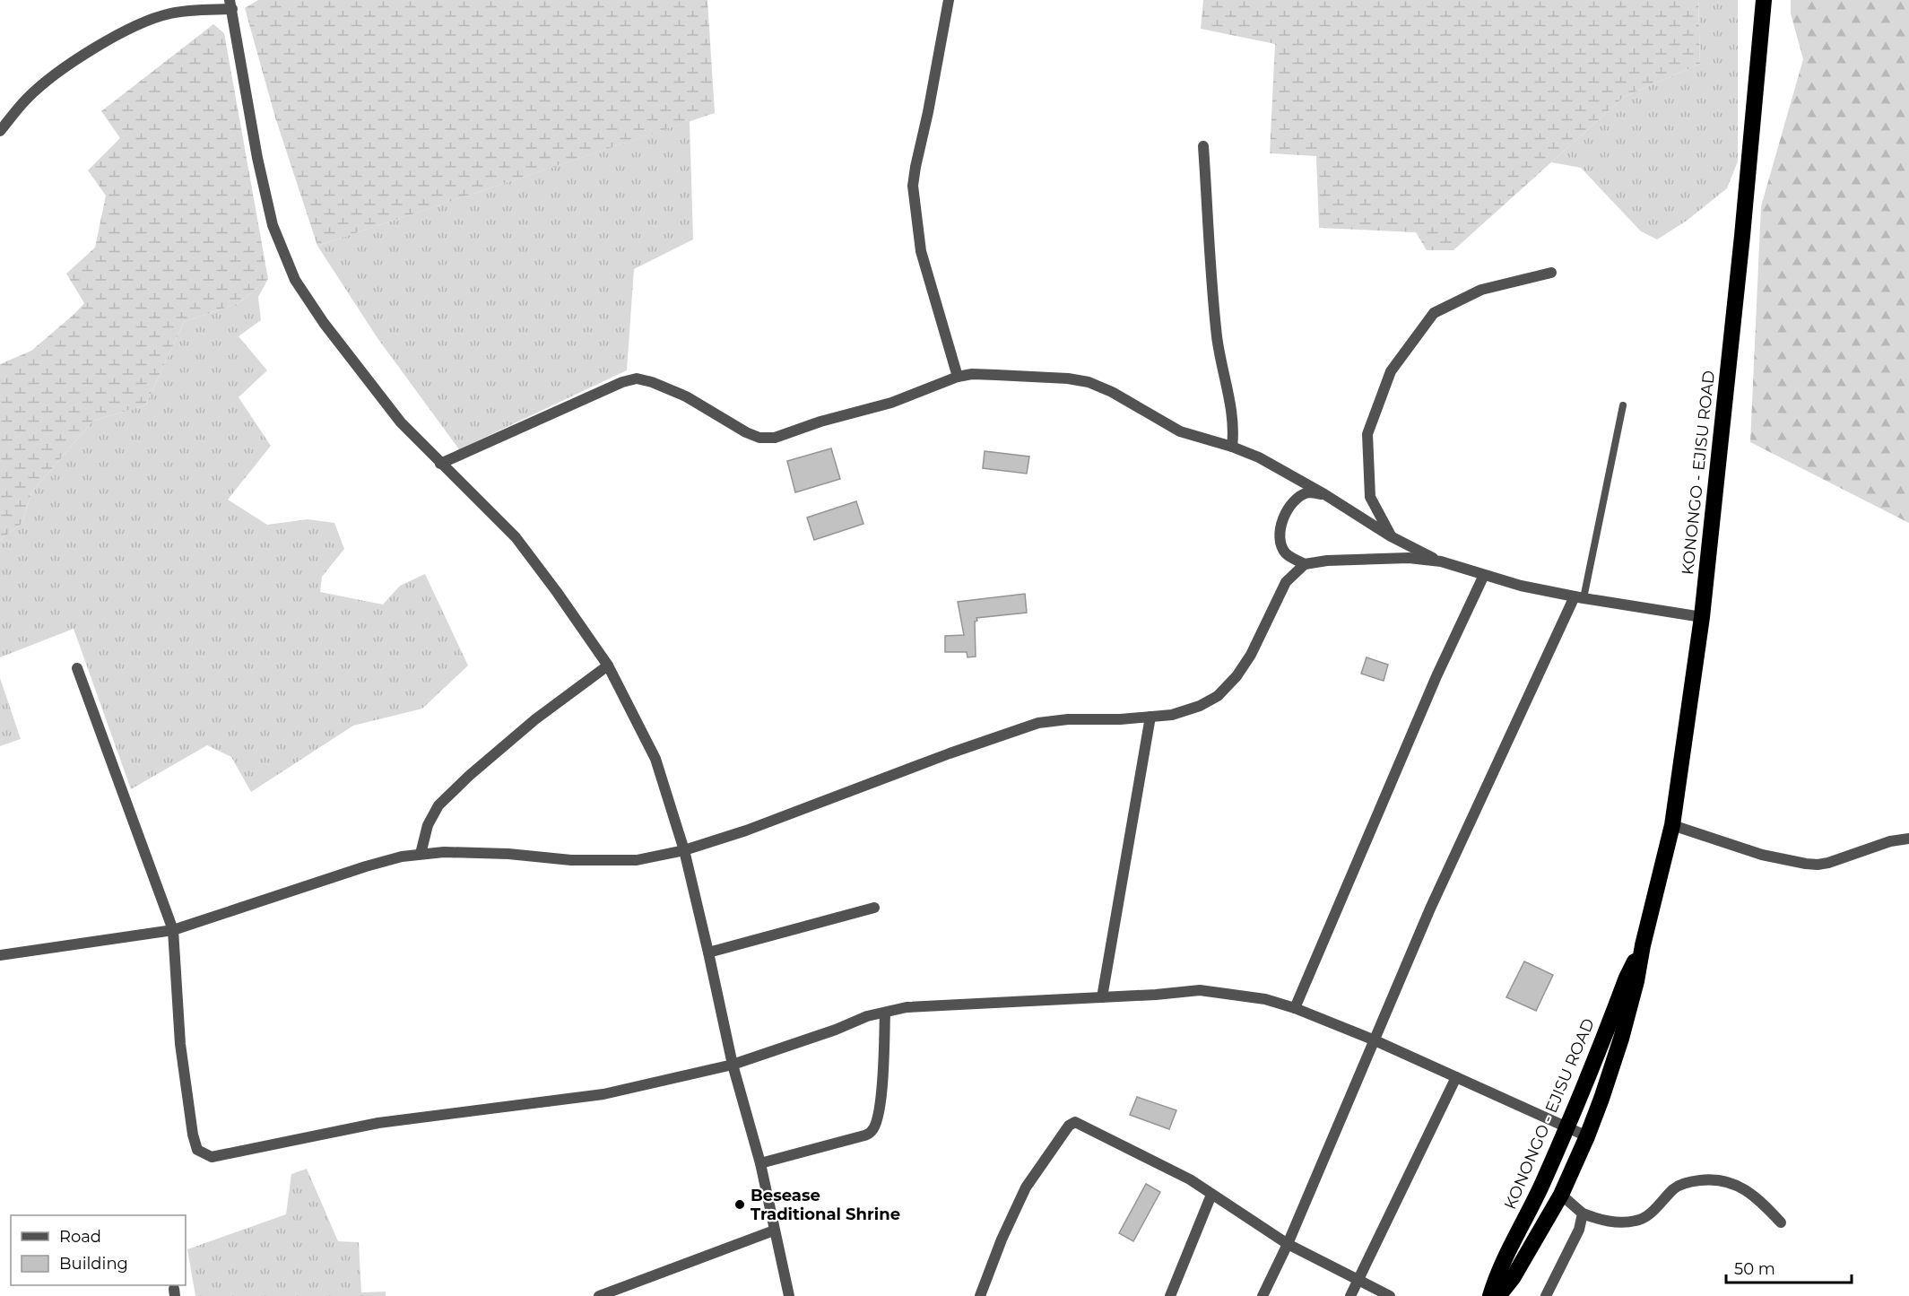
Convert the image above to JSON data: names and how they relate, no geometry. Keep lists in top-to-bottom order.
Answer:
{
  "streets": {
    "highway": ["KONONGO - EJISU ROAD"]
  },
  "places": ["Besease Traditional Shrine"],
  "legend": ["Road", "Building"],
  "scale_bar": "50 m"
}
